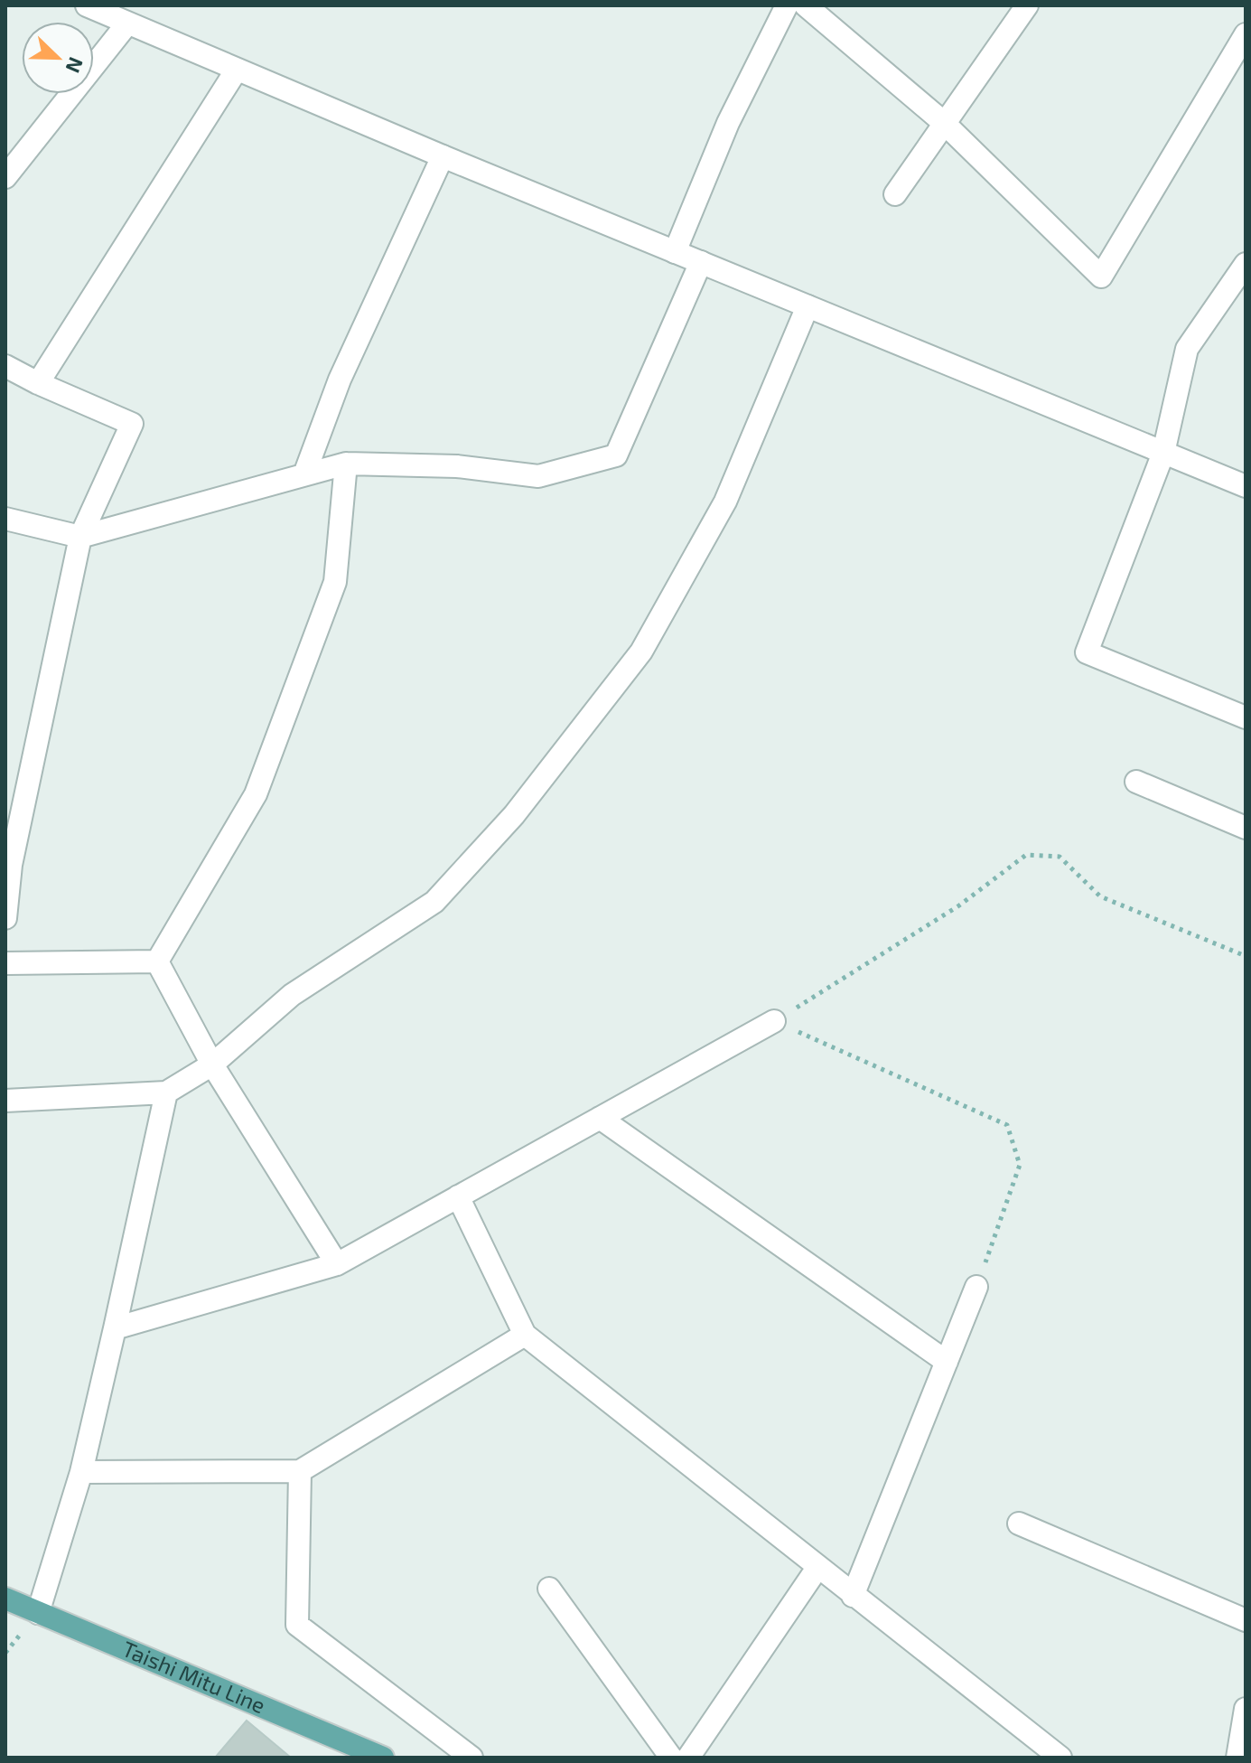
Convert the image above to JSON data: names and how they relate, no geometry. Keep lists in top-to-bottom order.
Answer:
{
  "streets": {
    "main road": ["Taishi Mitu Line"]
  },
  "north": "bottom right"
}
